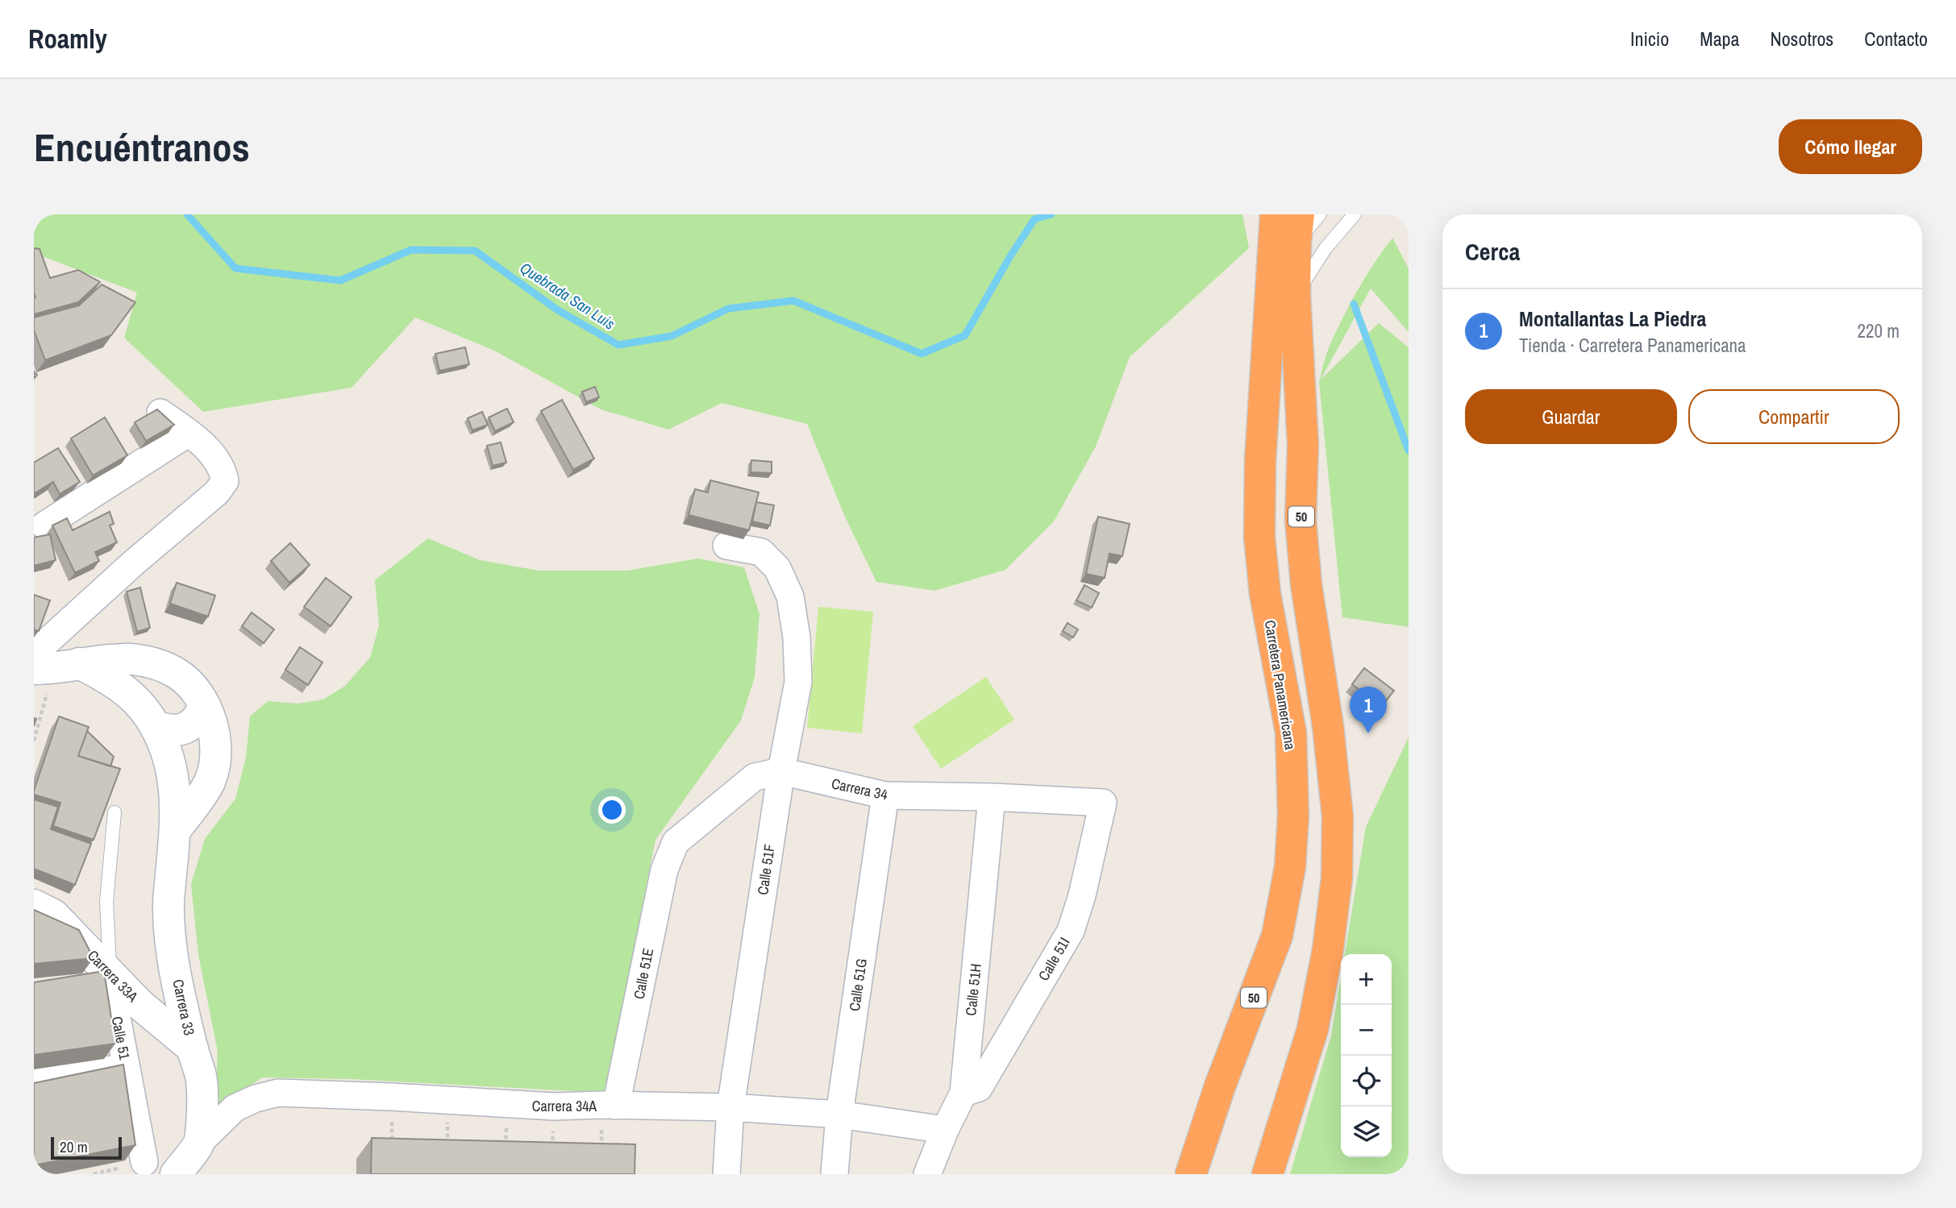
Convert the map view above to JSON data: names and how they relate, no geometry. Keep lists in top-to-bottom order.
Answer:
{
  "streets": {
    "highway": ["50", "Carretera Panamericana"],
    "street": [
      "Carrera 34",
      "Calle 51F",
      "Calle 51I",
      "Calle 51E",
      "Carrera 33A",
      "Calle 51G",
      "Calle 51H",
      "Carrera 33",
      "Calle 51",
      "Carrera 34A"
    ]
  },
  "crossings": [
    ["Carrera 34", "Calle 51F"],
    ["Carrera 34", "Calle 51I"],
    ["Carrera 34", "Calle 51E"],
    ["Carrera 34", "Calle 51G"],
    ["Carrera 34", "Calle 51H"],
    ["Calle 51F", "Carrera 34A"],
    ["Calle 51I", "Calle 51H"],
    ["Calle 51E", "Carrera 34A"],
    ["Carrera 33A", "Carrera 33"],
    ["Carrera 33A", "Calle 51"],
    ["Calle 51G", "Carrera 34A"],
    ["Calle 51H", "Carrera 34A"],
    ["Carrera 33", "Carrera 34A"]
  ],
  "water": ["Quebrada San Luis"],
  "scale_bar": "20 m",
  "page": {
    "header": "Roamly",
    "nav": [
      "Inicio",
      "Mapa",
      "Nosotros",
      "Contacto"
    ],
    "buttons": [
      "Cómo llegar",
      ["Guardar", "Compartir"]
    ],
    "title": "Encuéntranos",
    "heading": "Cerca",
    "list": [
      {
        "mark": "1",
        "name": "Montallantas La Piedra",
        "note": "Tienda · Carretera Panamericana",
        "value": "220 m"
      }
    ],
    "pins": "1",
    "map_buttons": ["+", "−"],
    "scale": "20 m"
  }
}
